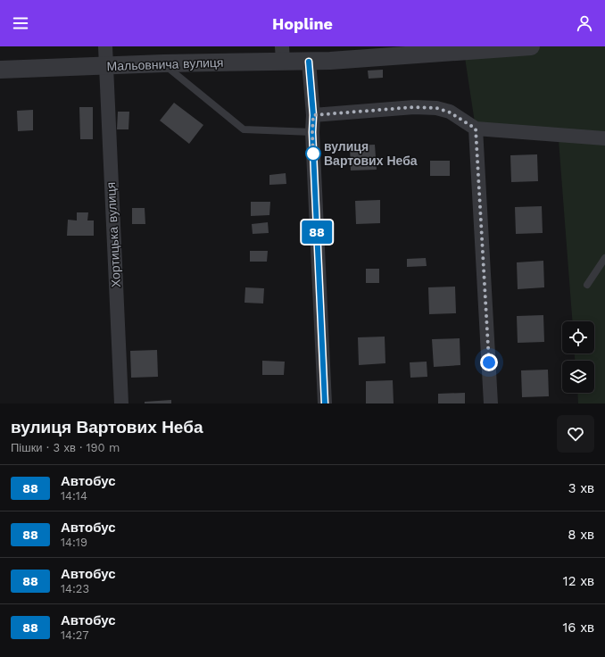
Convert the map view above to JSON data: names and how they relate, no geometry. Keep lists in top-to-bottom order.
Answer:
{
  "streets": {
    "street": ["Мальовнича вулиця", "Хортицька вулиця"]
  },
  "crossings": [
    ["Мальовнича вулиця", "Хортицька вулиця"]
  ],
  "places": ["вулиця Вартових Неба"],
  "lines": ["bus line 88"],
  "page": {
    "header": "Hopline",
    "on_map": "88",
    "heading": ["вулиця Вартових Неба", "Пішки · 3 хв · 190 m"],
    "list": [
      {
        "mark": "88",
        "name": "Автобус",
        "note": "14:14",
        "value": "3 хв"
      },
      {
        "mark": "88",
        "name": "Автобус",
        "note": "14:19",
        "value": "8 хв"
      },
      {
        "mark": "88",
        "name": "Автобус",
        "note": "14:23",
        "value": "12 хв"
      },
      {
        "mark": "88",
        "name": "Автобус",
        "note": "14:27",
        "value": "16 хв"
      }
    ]
  }
}
